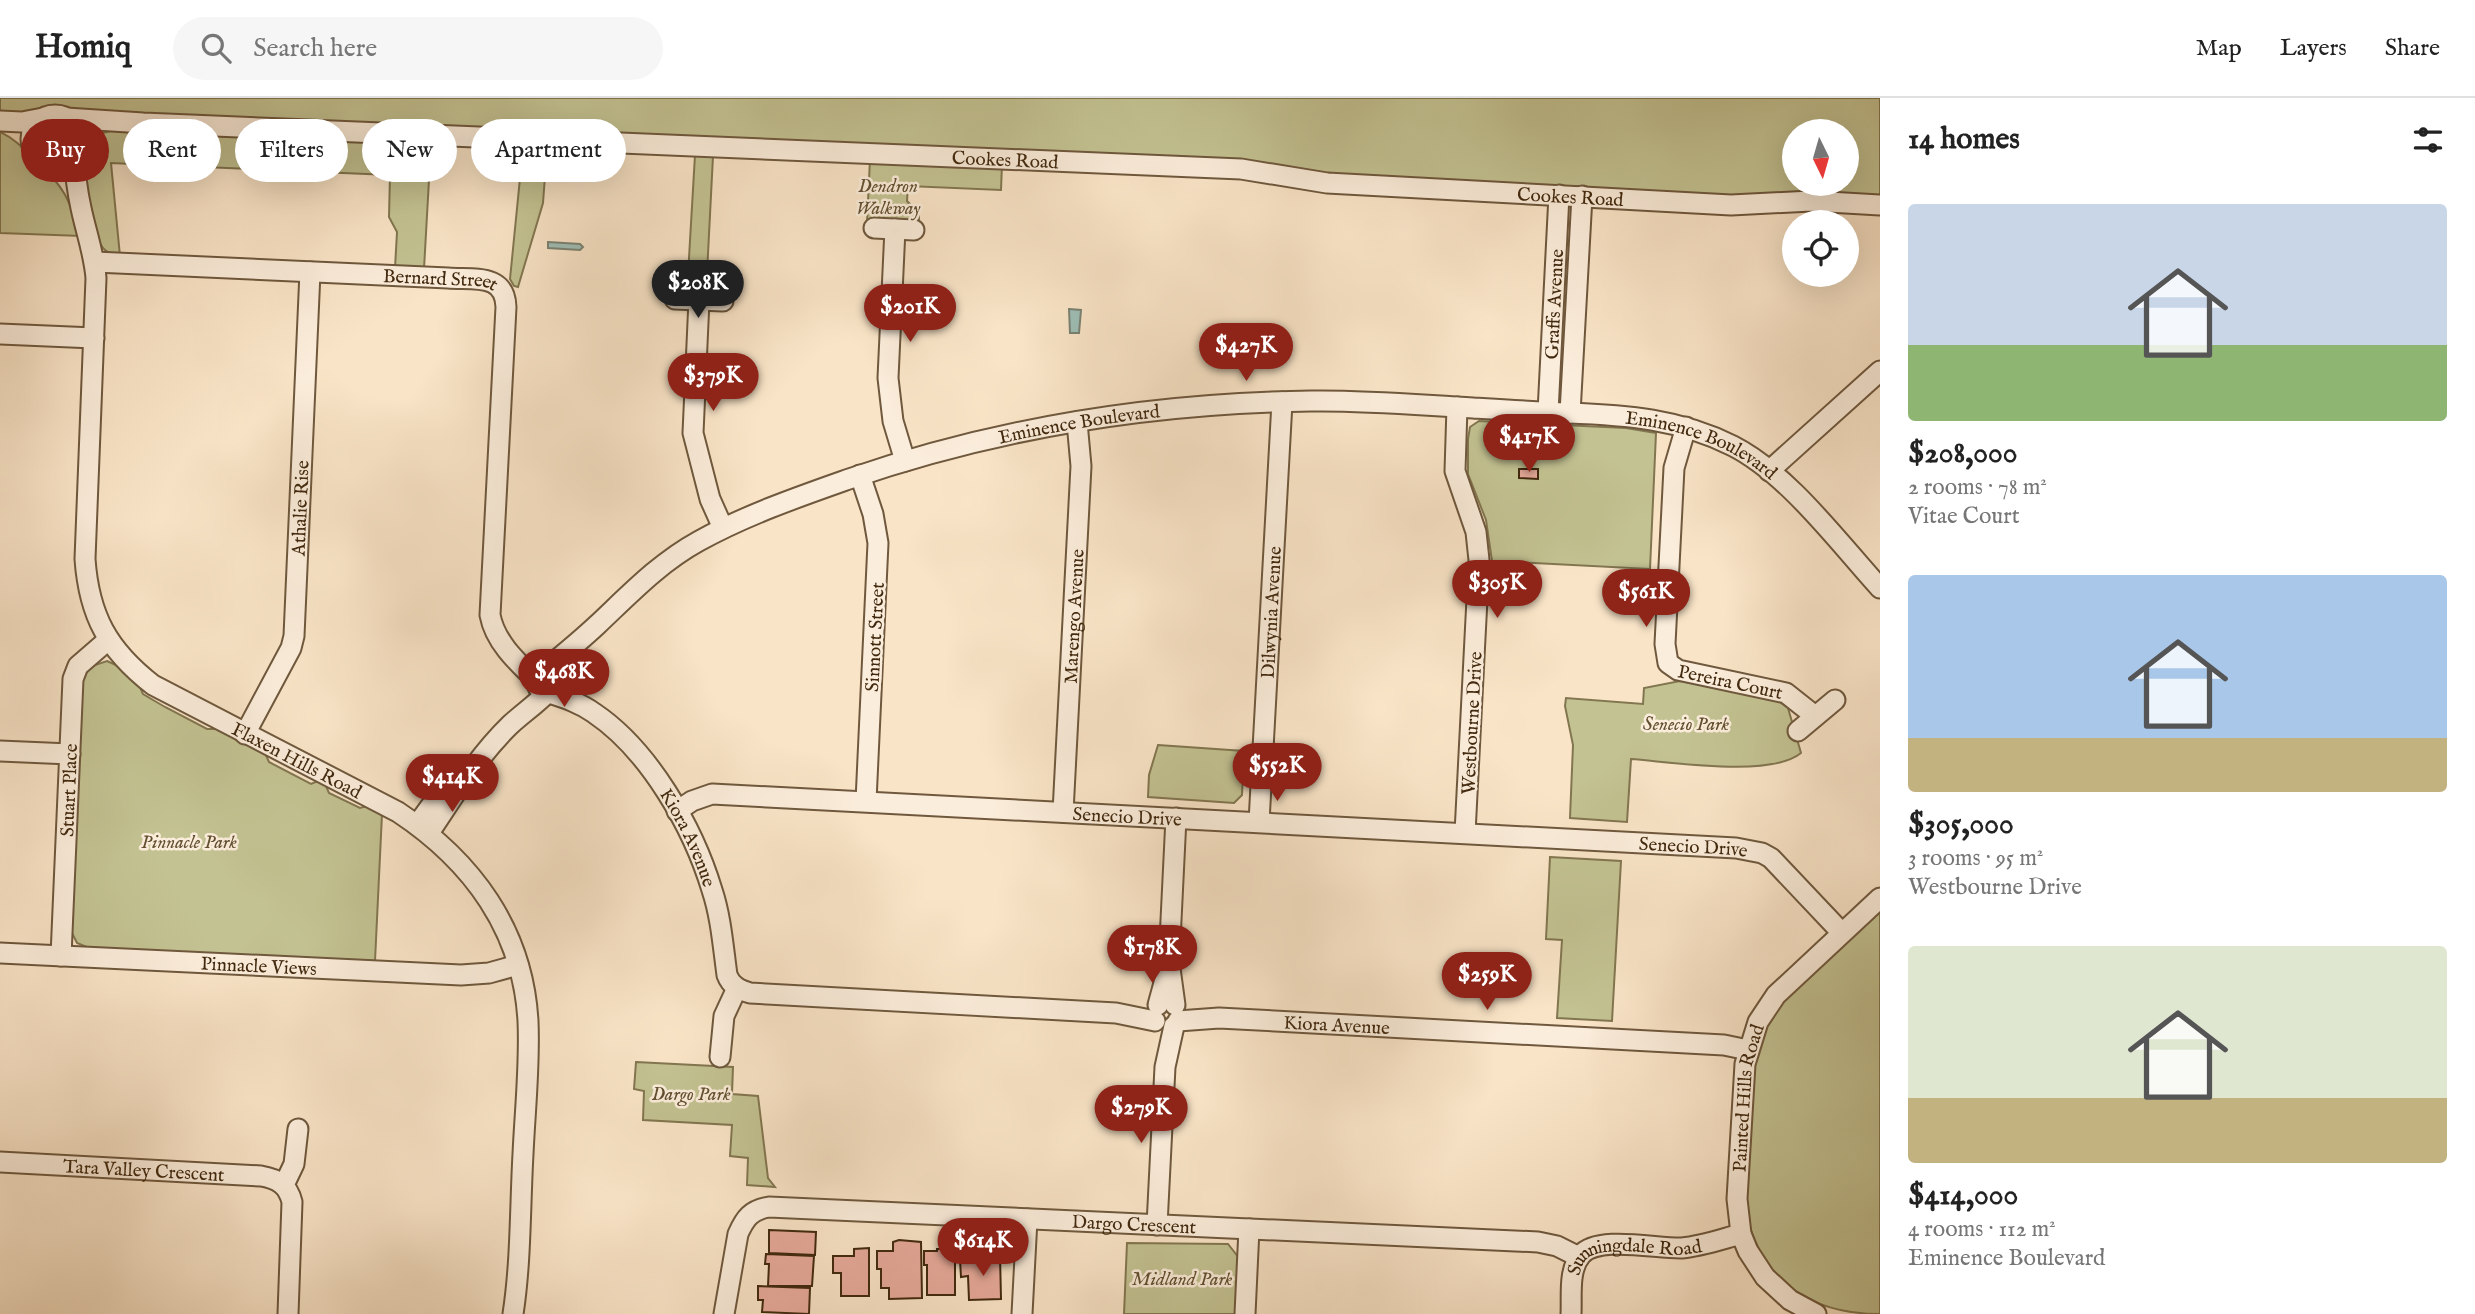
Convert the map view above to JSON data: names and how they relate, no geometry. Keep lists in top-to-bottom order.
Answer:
{
  "streets": {
    "street": [
      "Cookes Road",
      "Bernard Street",
      "Graffs Avenue",
      "Eminence Boulevard",
      "Athalie Rise",
      "Dilwynia Avenue",
      "Marengo Avenue",
      "Sinnott Street",
      "Pereira Court",
      "Westbourne Drive",
      "Flaxen Hills Road",
      "Stuart Place",
      "Senecio Drive",
      "Kiora Avenue",
      "Pinnacle Views",
      "Painted Hills Road",
      "Tara Valley Crescent",
      "Dargo Crescent",
      "Sunningdale Road"
    ]
  },
  "crossings": [
    ["Cookes Road", "Graffs Avenue"],
    ["Bernard Street", "Eminence Boulevard"],
    ["Bernard Street", "Athalie Rise"],
    ["Bernard Street", "Flaxen Hills Road"],
    ["Bernard Street", "Kiora Avenue"],
    ["Graffs Avenue", "Eminence Boulevard"],
    ["Eminence Boulevard", "Dilwynia Avenue"],
    ["Eminence Boulevard", "Marengo Avenue"],
    ["Eminence Boulevard", "Sinnott Street"],
    ["Eminence Boulevard", "Pereira Court"],
    ["Eminence Boulevard", "Westbourne Drive"],
    ["Eminence Boulevard", "Flaxen Hills Road"],
    ["Eminence Boulevard", "Kiora Avenue"],
    ["Athalie Rise", "Flaxen Hills Road"],
    ["Dilwynia Avenue", "Senecio Drive"],
    ["Marengo Avenue", "Senecio Drive"],
    ["Sinnott Street", "Senecio Drive"],
    ["Westbourne Drive", "Senecio Drive"],
    ["Flaxen Hills Road", "Stuart Place"],
    ["Flaxen Hills Road", "Pinnacle Views"],
    ["Stuart Place", "Pinnacle Views"],
    ["Senecio Drive", "Kiora Avenue"],
    ["Senecio Drive", "Painted Hills Road"],
    ["Kiora Avenue", "Painted Hills Road"],
    ["Painted Hills Road", "Sunningdale Road"],
    ["Dargo Crescent", "Sunningdale Road"]
  ],
  "parks": [
    "Dendron Walkway",
    "Senecio Park",
    "Pinnacle Park",
    "Dargo Park",
    "Midland Park"
  ],
  "north": "bottom",
  "page": {
    "header": "Homiq",
    "search": "Search here",
    "nav": ["Map", "Layers", "Share"],
    "heading": "14 homes",
    "chip": [
      "Buy",
      "Rent",
      "Filters",
      "New",
      "Apartment"
    ],
    "list": [
      {
        "name": "$208,000",
        "note": "2 rooms · 78 m² · Vitae Court"
      },
      {
        "name": "$305,000",
        "note": "3 rooms · 95 m² · Westbourne Drive"
      },
      {
        "name": "$414,000",
        "note": "4 rooms · 112 m² · Eminence Boulevard"
      }
    ],
    "price": [
      "$208K",
      "$201K",
      "$427K",
      "$379K",
      "$417K",
      "$305K",
      "$561K",
      "$468K",
      "$552K",
      "$414K",
      "$178K",
      "$259K",
      "$279K",
      "$614K"
    ]
  }
}
